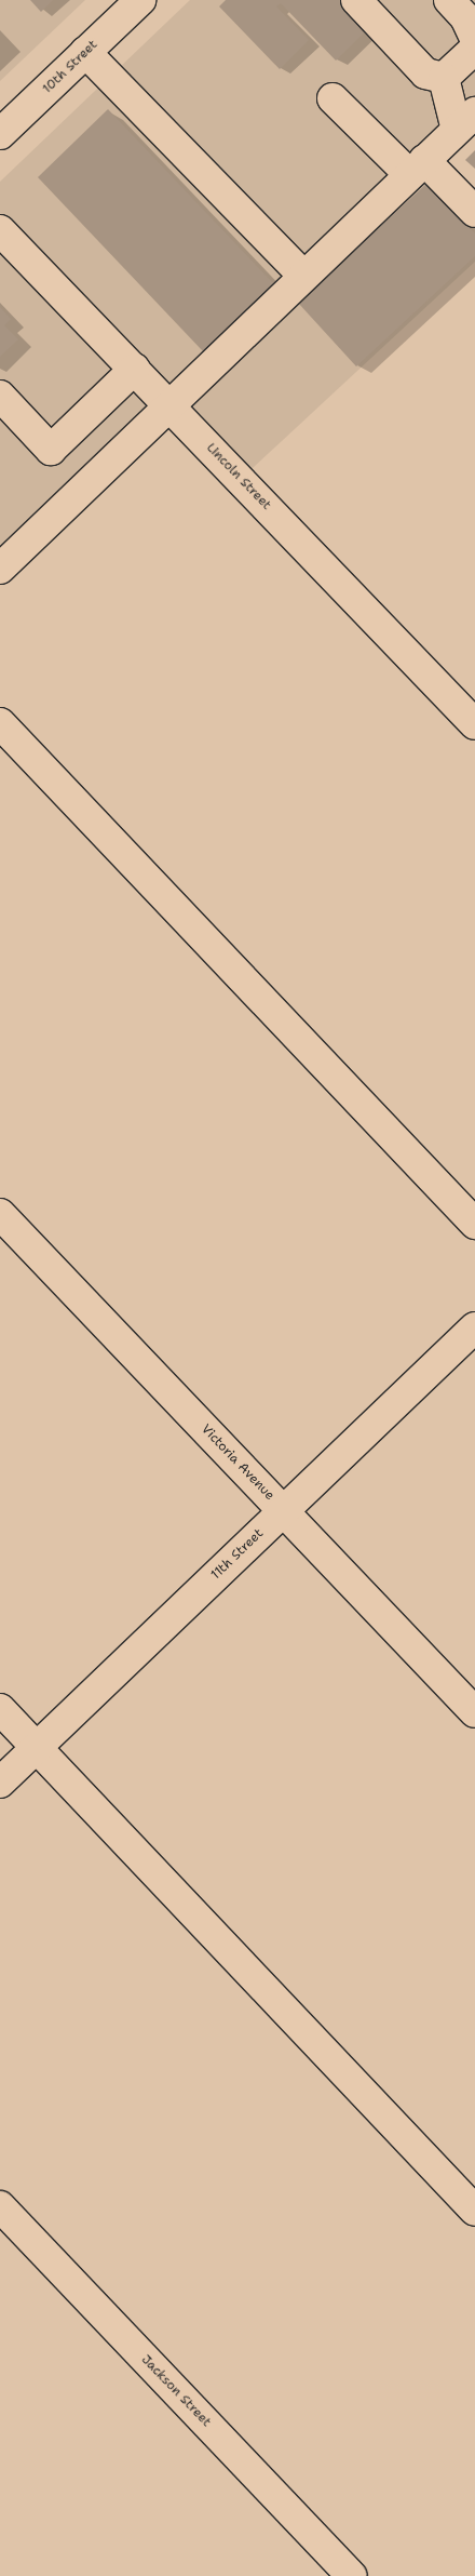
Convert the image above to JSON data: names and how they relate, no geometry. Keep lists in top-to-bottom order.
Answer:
{
  "streets": {
    "street": [
      "10th Street",
      "Lincoln Street",
      "Victoria Avenue",
      "11th Street",
      "Jackson Street"
    ]
  },
  "crossings": [
    ["Victoria Avenue", "11th Street"]
  ]
}
